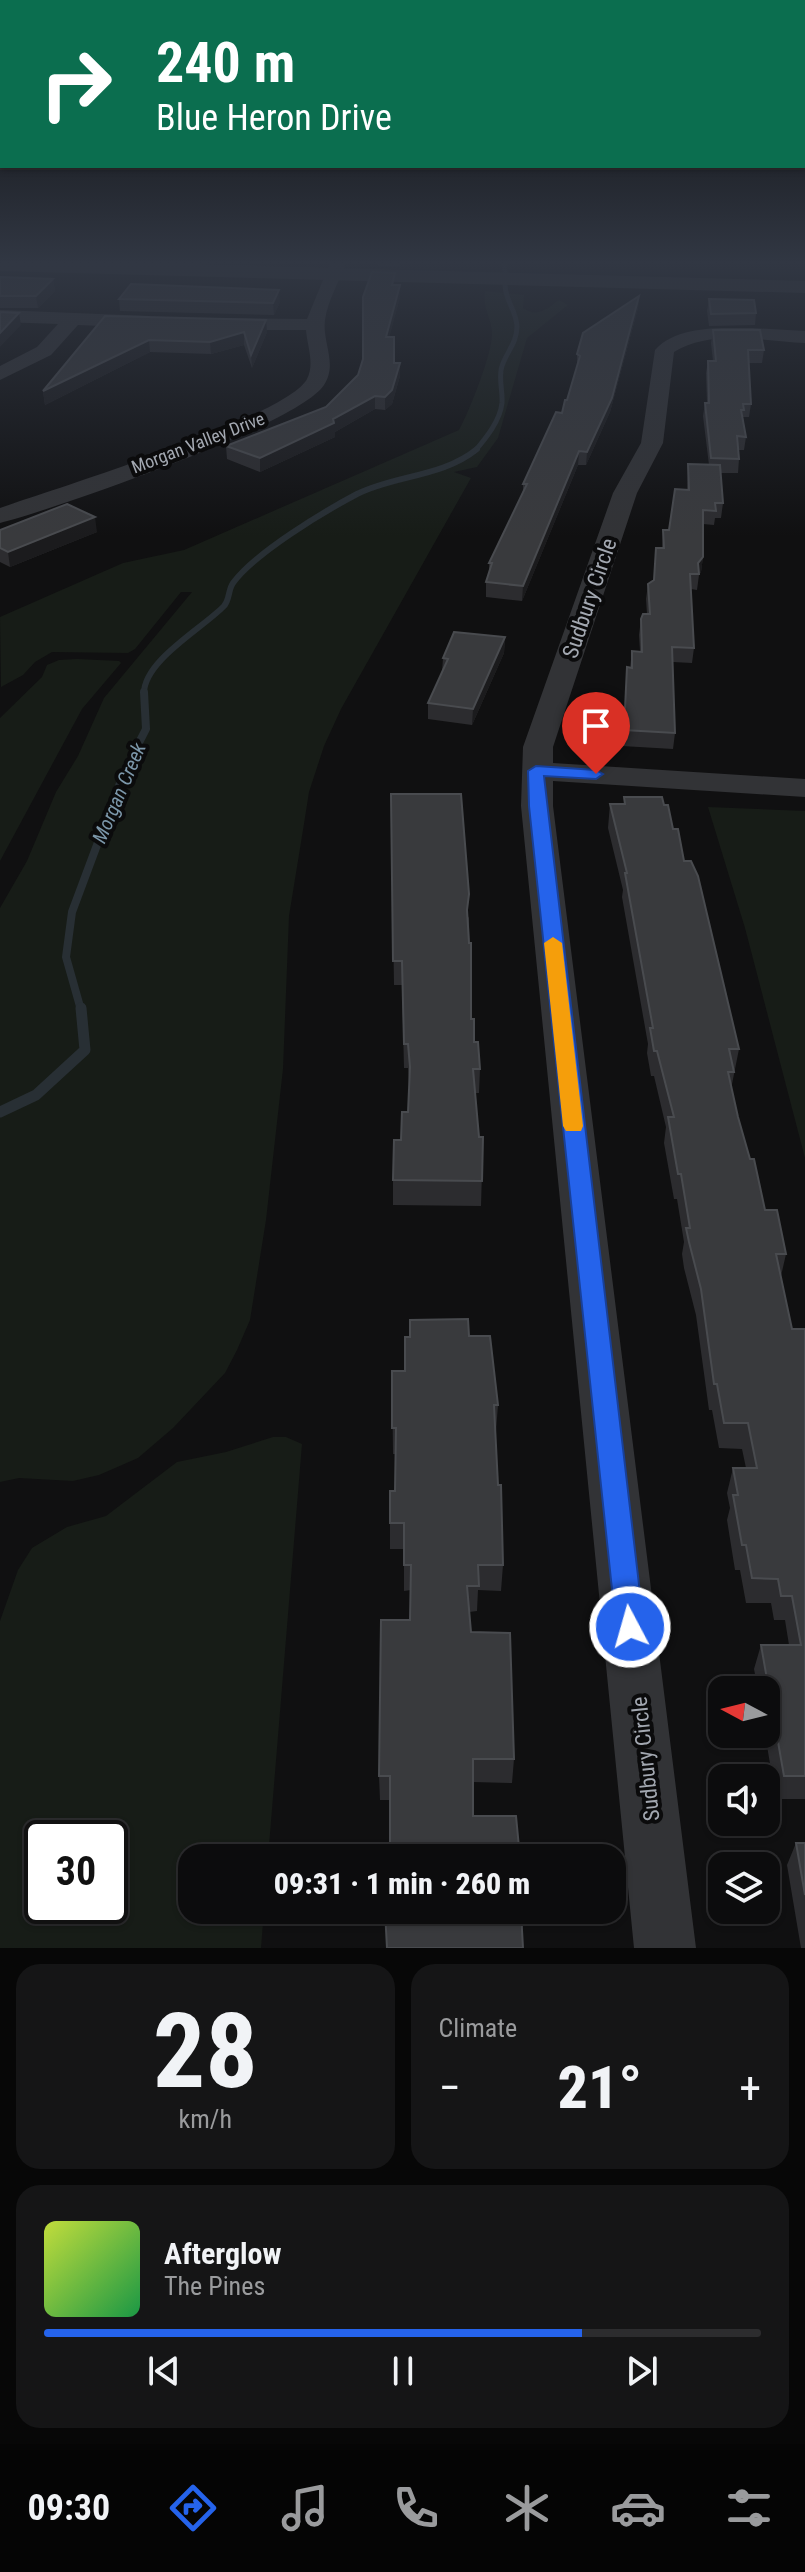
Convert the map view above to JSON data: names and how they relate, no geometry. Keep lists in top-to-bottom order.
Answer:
{
  "streets": {
    "street": ["Morgan Valley Drive", "Sudbury Circle"]
  },
  "water": ["Morgan Creek"],
  "north": "left",
  "page": {
    "turn": ["240 m", "Blue Heron Drive"],
    "limit": "30",
    "trip": "09:31 · 1 min · 260 m",
    "tile": [
      ["28", "km/h"],
      "Climate"
    ],
    "heat": ["−", "21°", "+"],
    "song": ["Afterglow", "The Pines"],
    "tabs": "09:30"
  }
}
